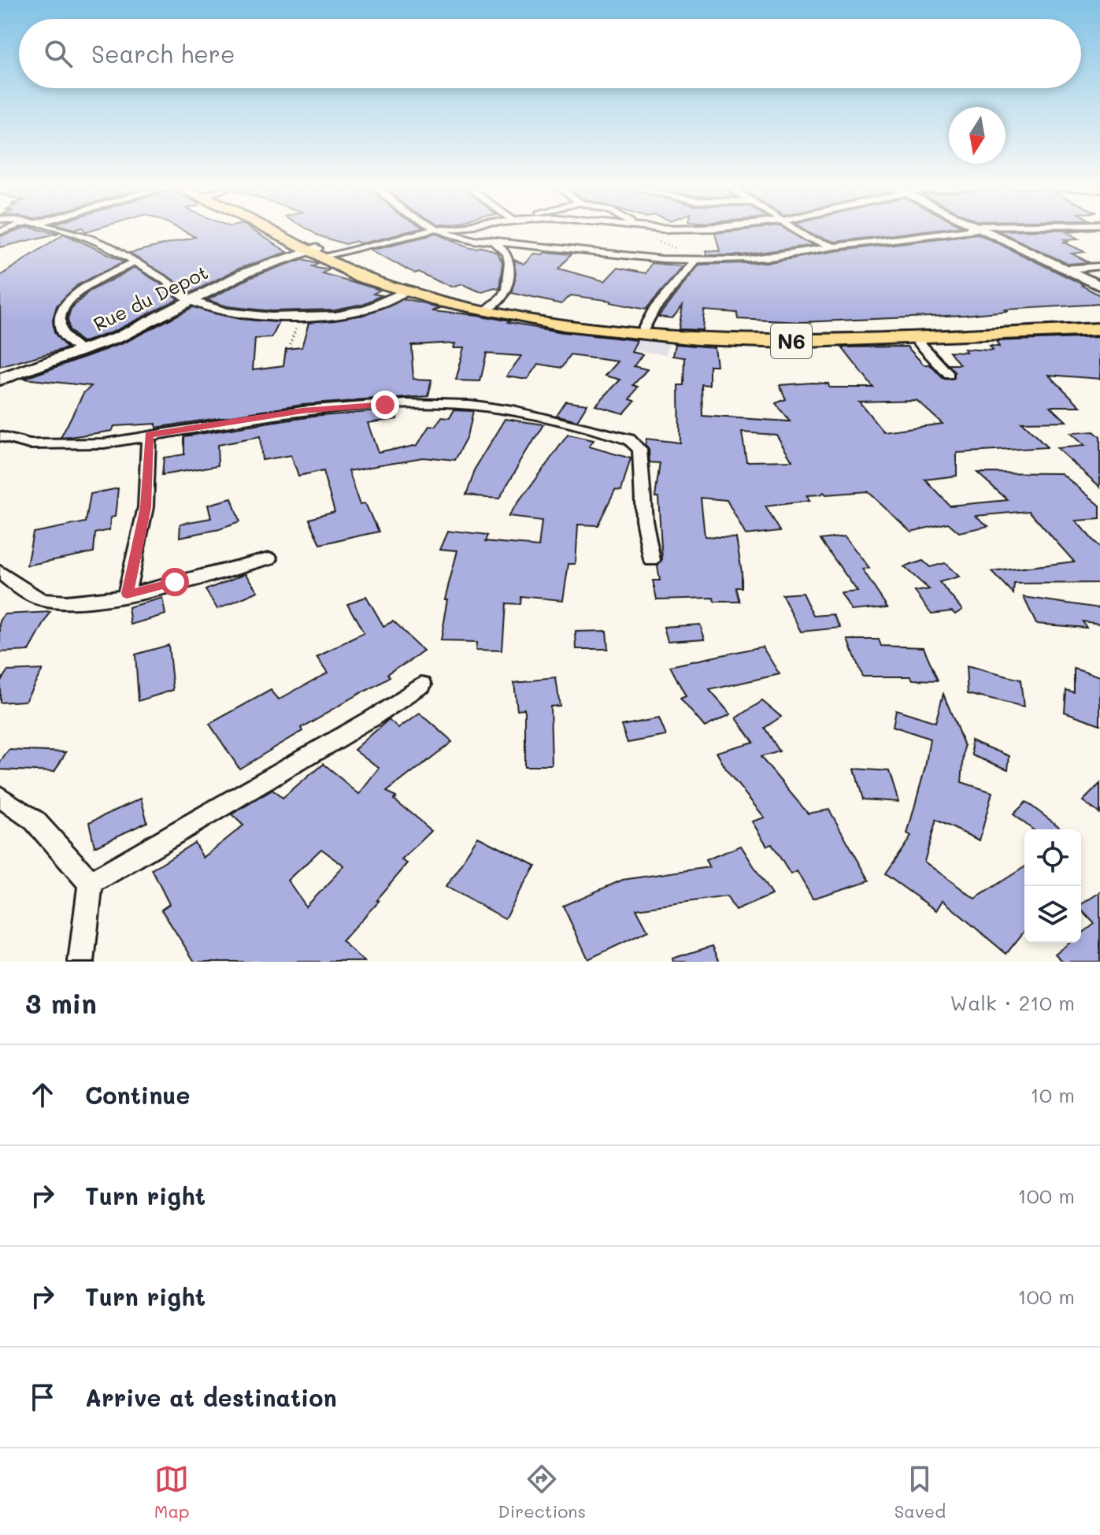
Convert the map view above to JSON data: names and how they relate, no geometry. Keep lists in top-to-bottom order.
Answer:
{
  "streets": {
    "highway": ["N6"],
    "street": ["Rue du Depot"]
  },
  "crossings": [
    ["Rue du Depot", "N6"]
  ],
  "north": "bottom",
  "page": {
    "search": "Search here",
    "heading": ["3 min", "Walk · 210 m"],
    "list": [
      ["Continue", "10 m"],
      ["Turn right", "100 m"],
      ["Turn right", "100 m"],
      "Arrive at destination"
    ],
    "nav": ["Map", "Directions", "Saved"]
  }
}
